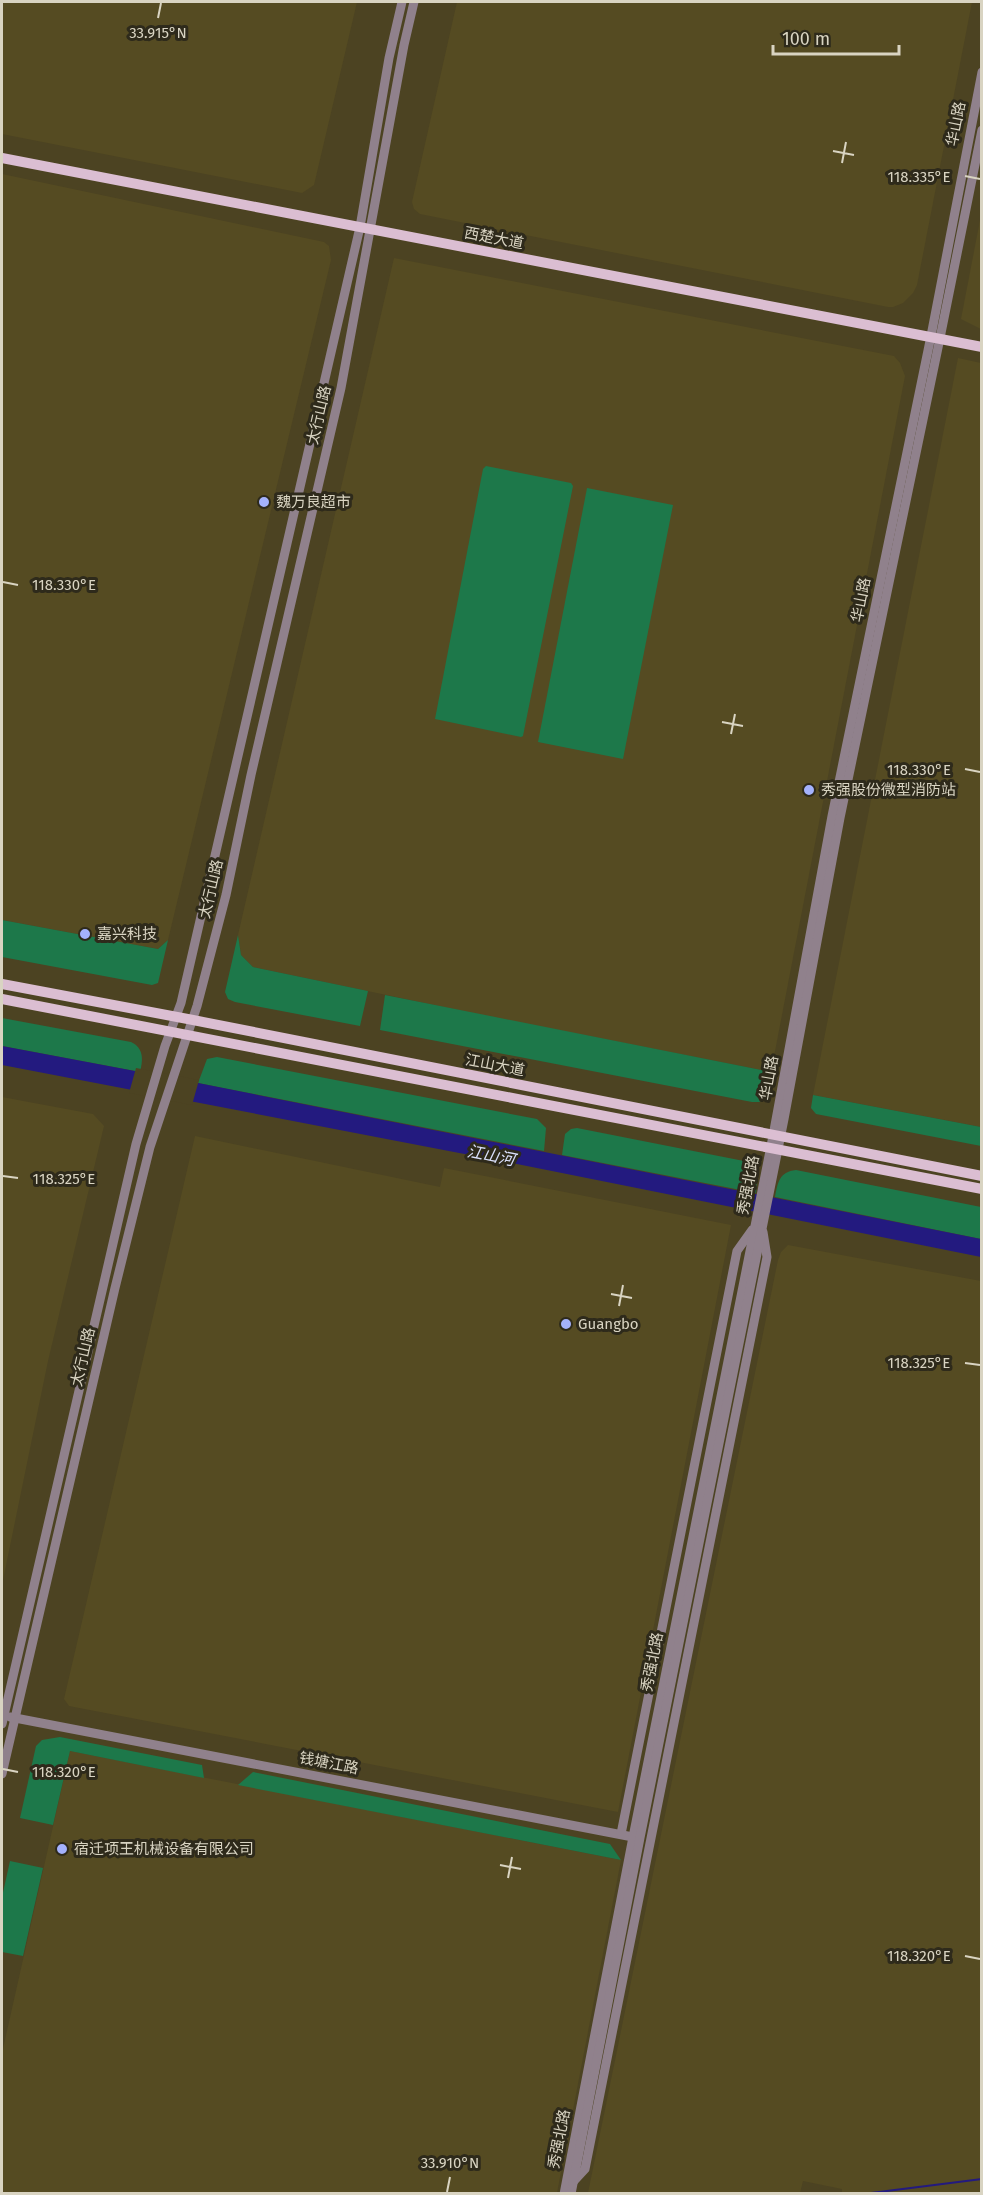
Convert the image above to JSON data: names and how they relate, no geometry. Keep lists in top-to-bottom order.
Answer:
{
  "streets": {
    "main road": ["西楚大道", "江山大道"],
    "street": [
      "华山路",
      "太行山路",
      "秀强北路",
      "钱塘江路"
    ]
  },
  "crossings": [
    ["华山路", "西楚大道"],
    ["华山路", "江山大道"],
    ["华山路", "秀强北路"],
    ["西楚大道", "太行山路"],
    ["太行山路", "江山大道"],
    ["太行山路", "钱塘江路"],
    ["江山大道", "秀强北路"],
    ["秀强北路", "钱塘江路"]
  ],
  "water": ["江山河"],
  "places": [
    "魏万良超市",
    "秀强股份微型消防站",
    "嘉兴科技",
    "Guangbo",
    "宿迁项王机械设备有限公司"
  ],
  "scale_bar": "100 m",
  "coordinates": [
    "33.915°N",
    "118.335°E",
    "118.330°E",
    "118.325°E",
    "118.320°E",
    "33.910°N"
  ]
}
